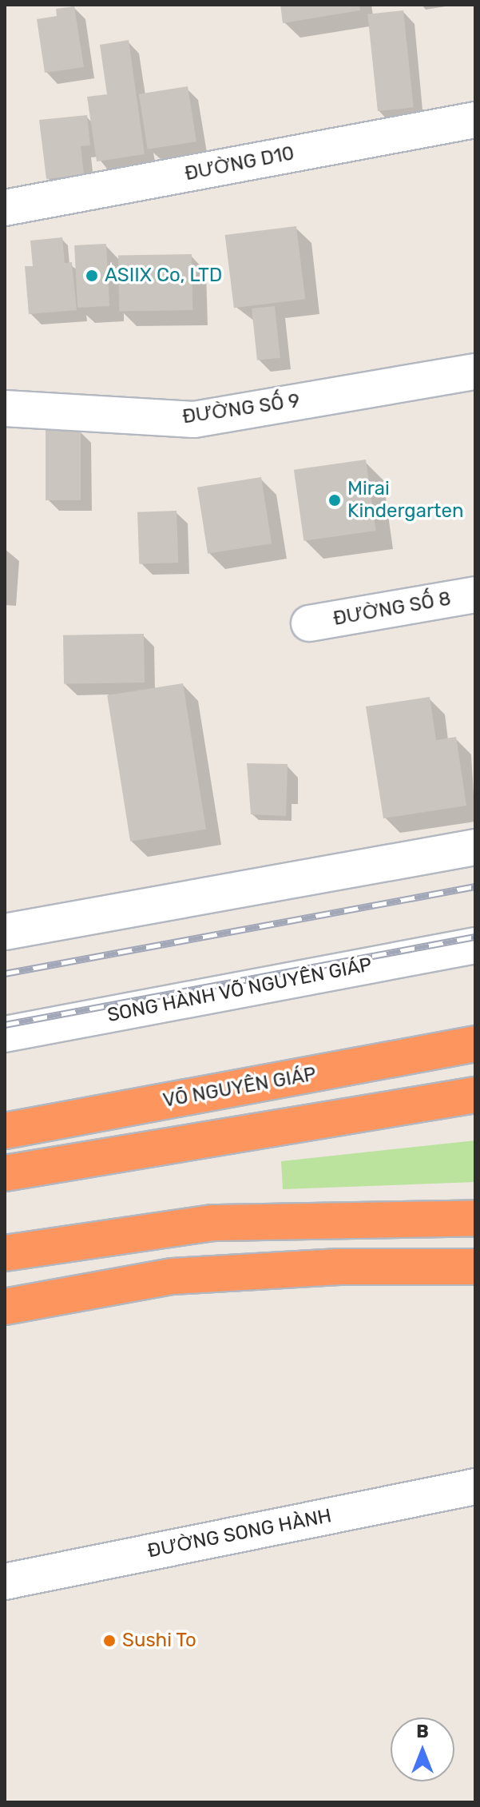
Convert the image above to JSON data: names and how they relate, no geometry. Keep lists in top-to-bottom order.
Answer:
{
  "streets": {
    "highway": ["VÕ NGUYÊN GIÁP"],
    "main road": [
      "ĐƯỜNG D10",
      "ĐƯỜNG SỐ 9",
      "ĐƯỜNG SỐ 8",
      "SONG HÀNH VÕ NGUYÊN GIÁP",
      "ĐƯỜNG SONG HÀNH"
    ]
  },
  "places": ["ASIIX Co, LTD", "Mirai Kindergarten", "Sushi To"],
  "north": "top"
}
